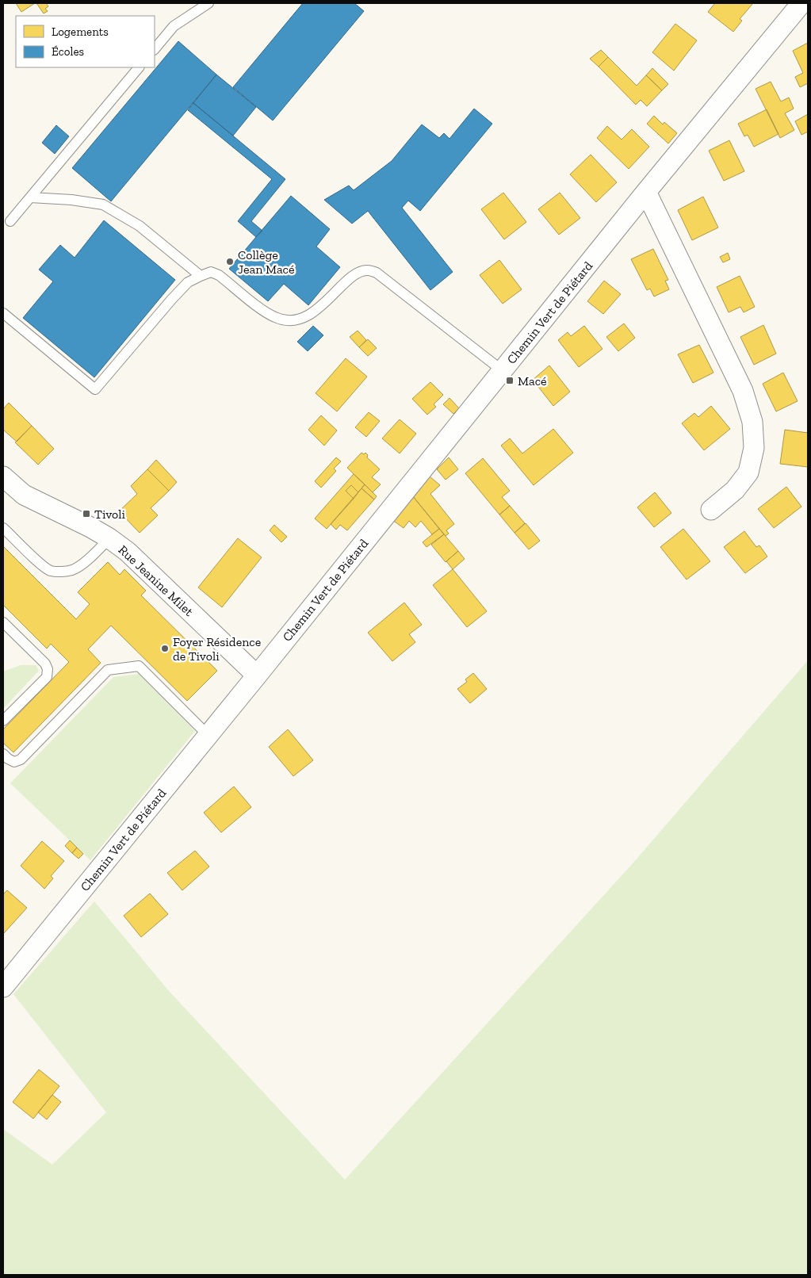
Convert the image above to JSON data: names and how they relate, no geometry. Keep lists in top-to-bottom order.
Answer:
{
  "streets": {
    "street": ["Chemin Vert de Piétard", "Rue Jeanine Milet"]
  },
  "crossings": [
    ["Chemin Vert de Piétard", "Rue Jeanine Milet"]
  ],
  "places": {
    "other": ["Collège Jean Macé", "Foyer Résidence de Tivoli"],
    "transit": ["Macé", "Tivoli"]
  },
  "legend": ["Logements", "Écoles"]
}
